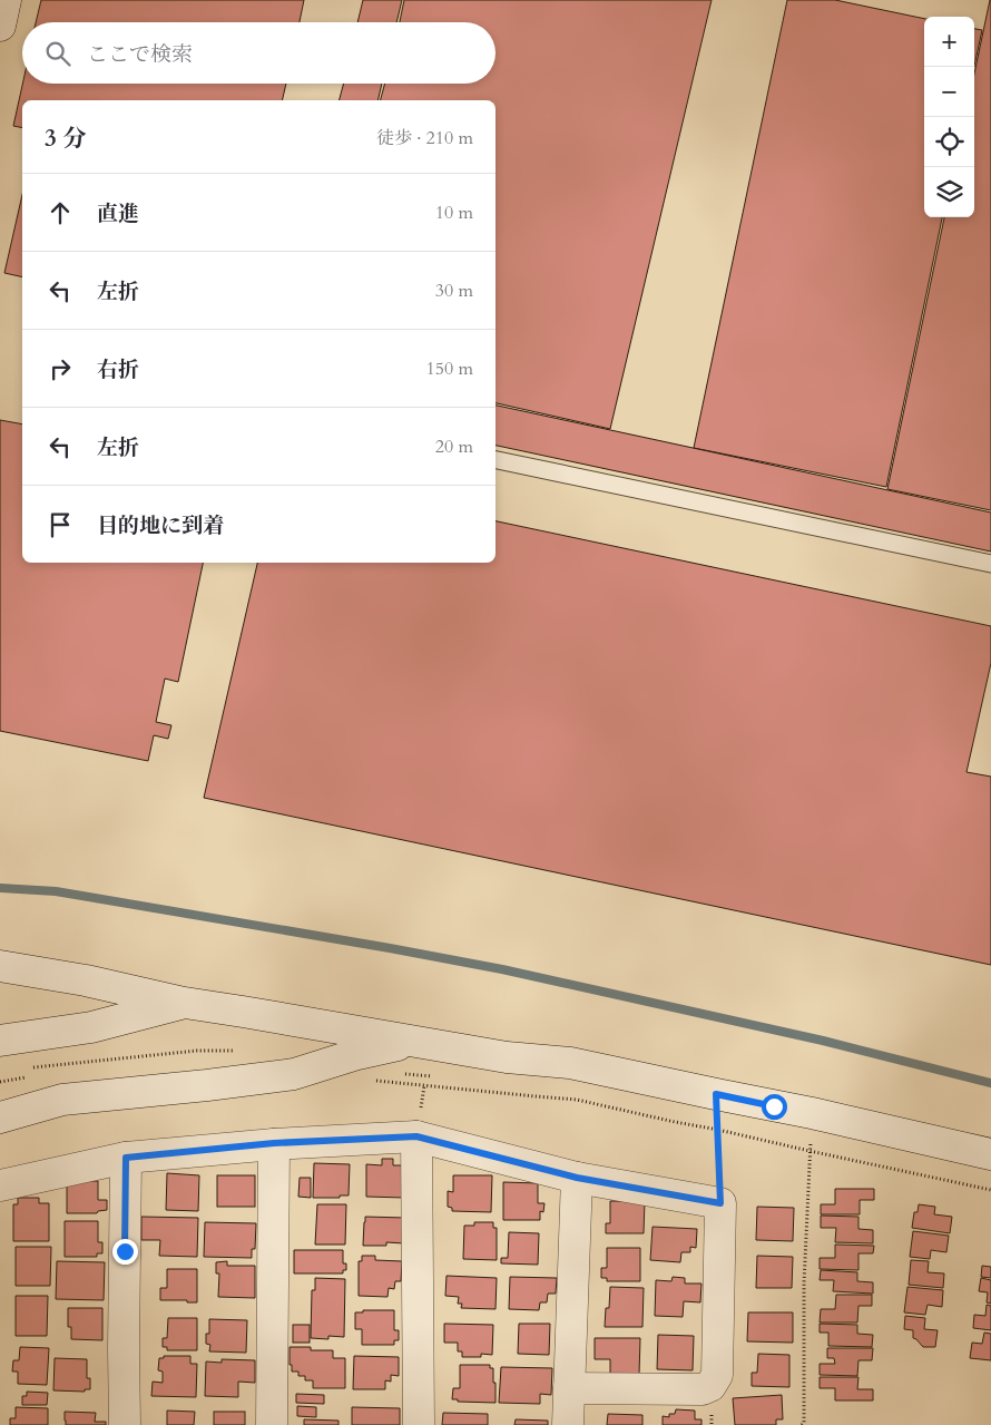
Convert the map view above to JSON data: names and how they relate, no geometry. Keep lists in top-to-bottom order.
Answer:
{
  "page": {
    "map_buttons": ["+", "−"],
    "search": "ここで検索",
    "heading": ["3 分", "徒歩 · 210 m"],
    "list": [
      ["直進", "10 m"],
      ["左折", "30 m"],
      ["右折", "150 m"],
      ["左折", "20 m"],
      "目的地に到着"
    ]
  }
}
